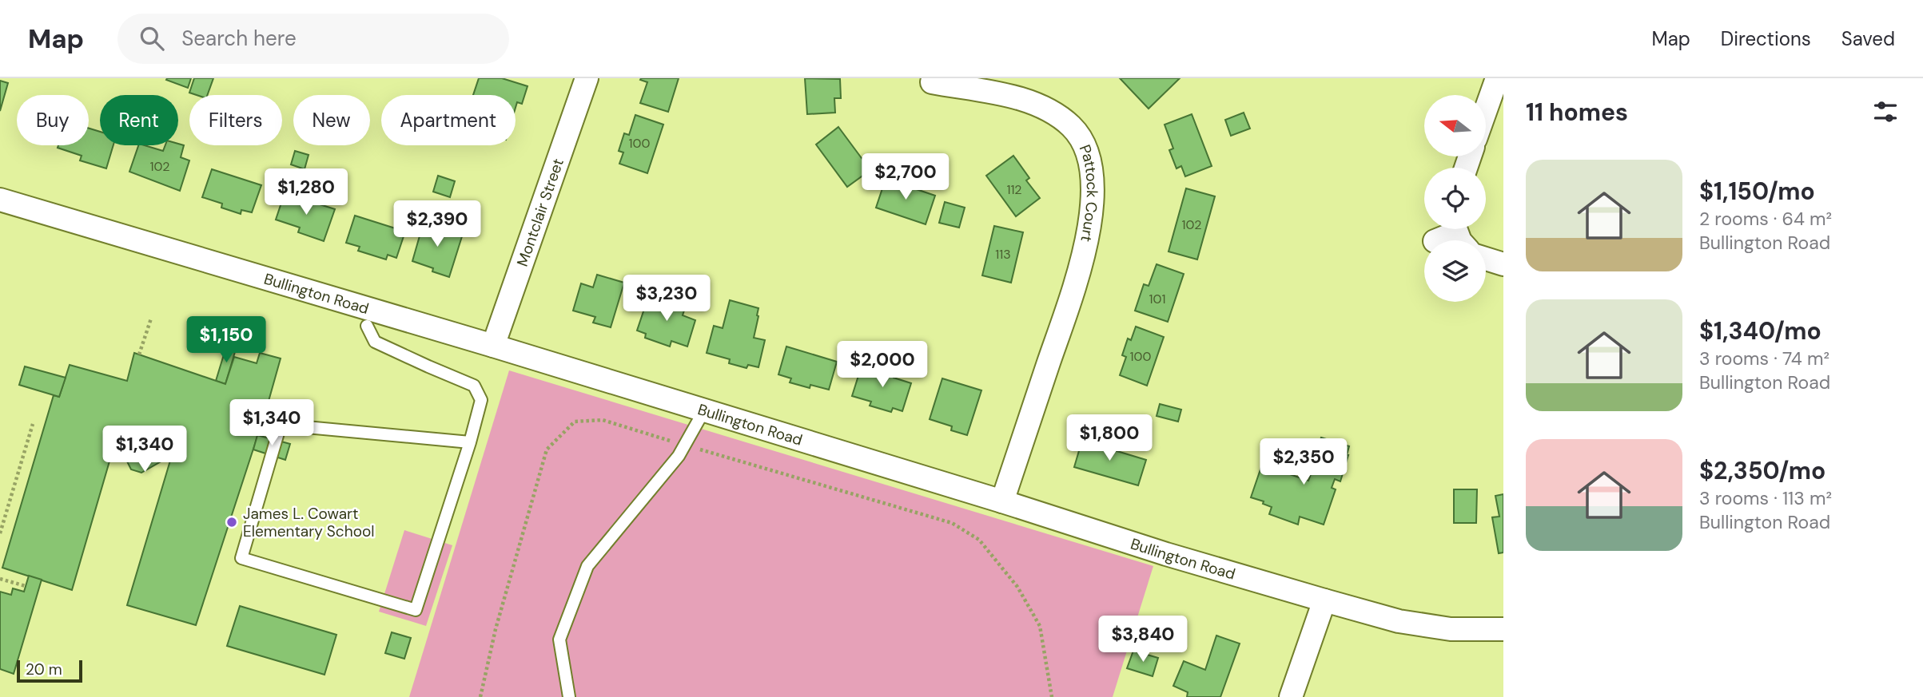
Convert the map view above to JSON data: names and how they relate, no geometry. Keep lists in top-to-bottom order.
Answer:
{
  "streets": {
    "street": ["Pattock Court", "Montclair Street", "Bullington Road"]
  },
  "crossings": [
    ["Pattock Court", "Bullington Road"],
    ["Montclair Street", "Bullington Road"]
  ],
  "places": ["James L. Cowart Elementary School"],
  "house_numbers": [
    "100",
    "102",
    "112",
    "102",
    "113",
    "101",
    "100"
  ],
  "scale_bar": "20 m",
  "north": "left",
  "page": {
    "header": "Map",
    "search": "Search here",
    "nav": ["Map", "Directions", "Saved"],
    "heading": "11 homes",
    "chip": [
      "Buy",
      "Rent",
      "Filters",
      "New",
      "Apartment"
    ],
    "list": [
      {
        "name": "$1,150/mo",
        "note": "2 rooms · 64 m² · Bullington Road"
      },
      {
        "name": "$1,340/mo",
        "note": "3 rooms · 74 m² · Bullington Road"
      },
      {
        "name": "$2,350/mo",
        "note": "3 rooms · 113 m² · Bullington Road"
      }
    ],
    "price": [
      "$2,700",
      "$1,280",
      "$2,390",
      "$3,230",
      "$1,150",
      "$2,000",
      "$1,340",
      "$1,800",
      "$1,340",
      "$2,350",
      "$3,840"
    ],
    "scale": "20 m"
  }
}
